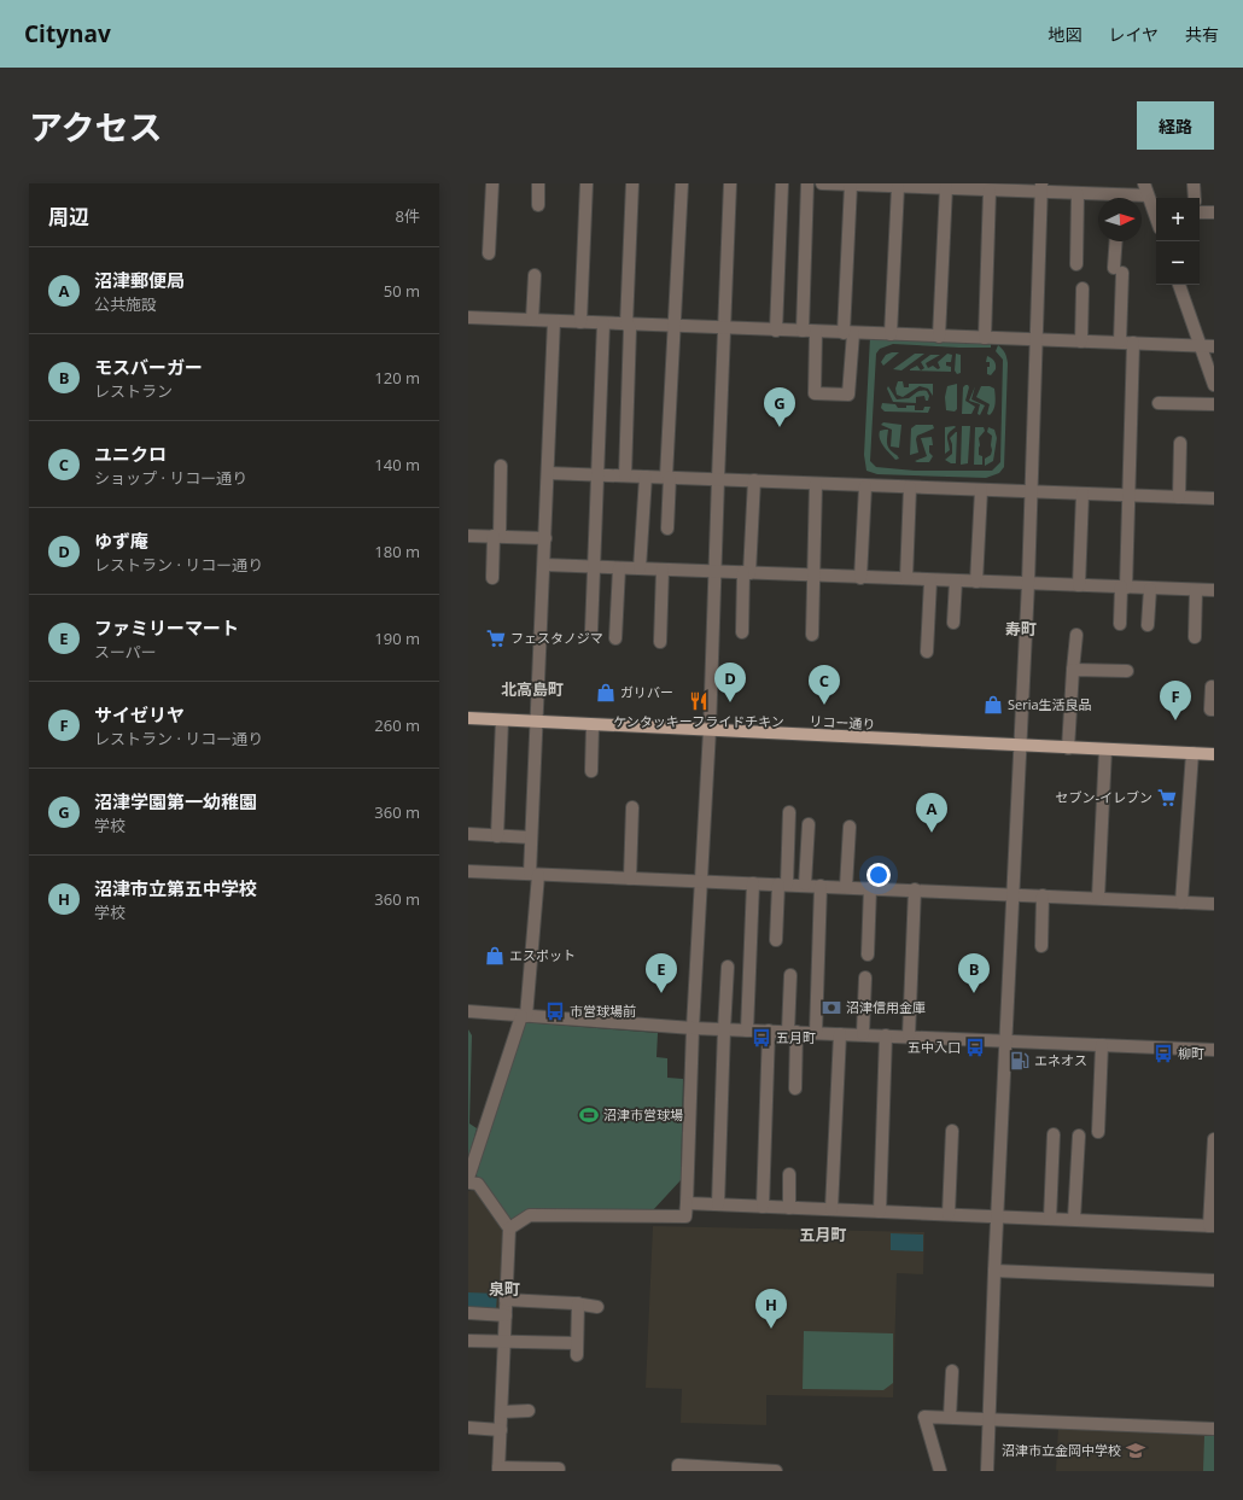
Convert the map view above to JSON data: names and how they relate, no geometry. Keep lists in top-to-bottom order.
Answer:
{
  "streets": {
    "main road": ["リコー通り"]
  },
  "districts": [
    "寿町",
    "北高島町",
    "五月町",
    "泉町"
  ],
  "places": {
    "supermarket": ["フェスタノジマ", "セブン-イレブン"],
    "shop": ["ガリバー", "Seria生活良品", "エスポット"],
    "restaurant": ["ケンタッキーフライドチキン"],
    "bank": ["沼津信用金庫"],
    "bus stop": [
      "市営球場前",
      "五月町",
      "五中入口",
      "柳町"
    ],
    "fuel station": ["エネオス"],
    "sports": ["沼津市営球場"],
    "school or university": ["沼津市立金岡中学校"]
  },
  "north": "right",
  "page": {
    "header": "Citynav",
    "nav": ["地図", "レイヤ", "共有"],
    "title": "アクセス",
    "buttons": "経路",
    "heading": ["周辺", "8件"],
    "map_buttons": ["+", "−"],
    "list": [
      {
        "mark": "A",
        "name": "沼津郵便局",
        "note": "公共施設",
        "value": "50 m"
      },
      {
        "mark": "B",
        "name": "モスバーガー",
        "note": "レストラン",
        "value": "120 m"
      },
      {
        "mark": "C",
        "name": "ユニクロ",
        "note": "ショップ · リコー通り",
        "value": "140 m"
      },
      {
        "mark": "D",
        "name": "ゆず庵",
        "note": "レストラン · リコー通り",
        "value": "180 m"
      },
      {
        "mark": "E",
        "name": "ファミリーマート",
        "note": "スーパー",
        "value": "190 m"
      },
      {
        "mark": "F",
        "name": "サイゼリヤ",
        "note": "レストラン · リコー通り",
        "value": "260 m"
      },
      {
        "mark": "G",
        "name": "沼津学園第一幼稚園",
        "note": "学校",
        "value": "360 m"
      },
      {
        "mark": "H",
        "name": "沼津市立第五中学校",
        "note": "学校",
        "value": "360 m"
      }
    ],
    "pins": [
      "G",
      "D",
      "C",
      "F",
      "A",
      "B",
      "E",
      "H"
    ]
  }
}
